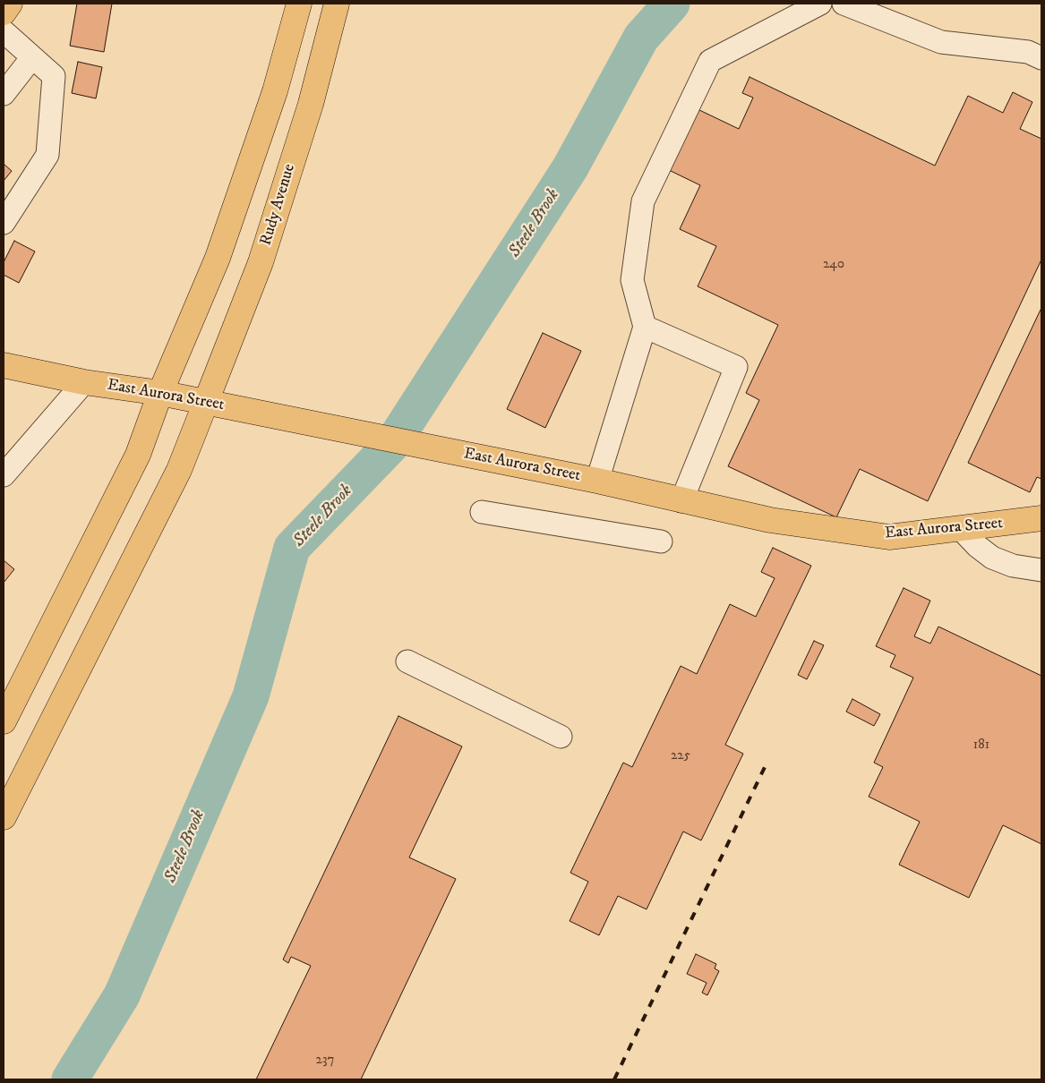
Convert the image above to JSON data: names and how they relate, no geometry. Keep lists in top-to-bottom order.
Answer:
{
  "streets": {
    "main road": ["Rudy Avenue", "East Aurora Street"]
  },
  "crossings": [
    ["Rudy Avenue", "East Aurora Street"]
  ],
  "water": ["Steele Brook"],
  "house_numbers": [
    "240",
    "181",
    "225",
    "237"
  ]
}
